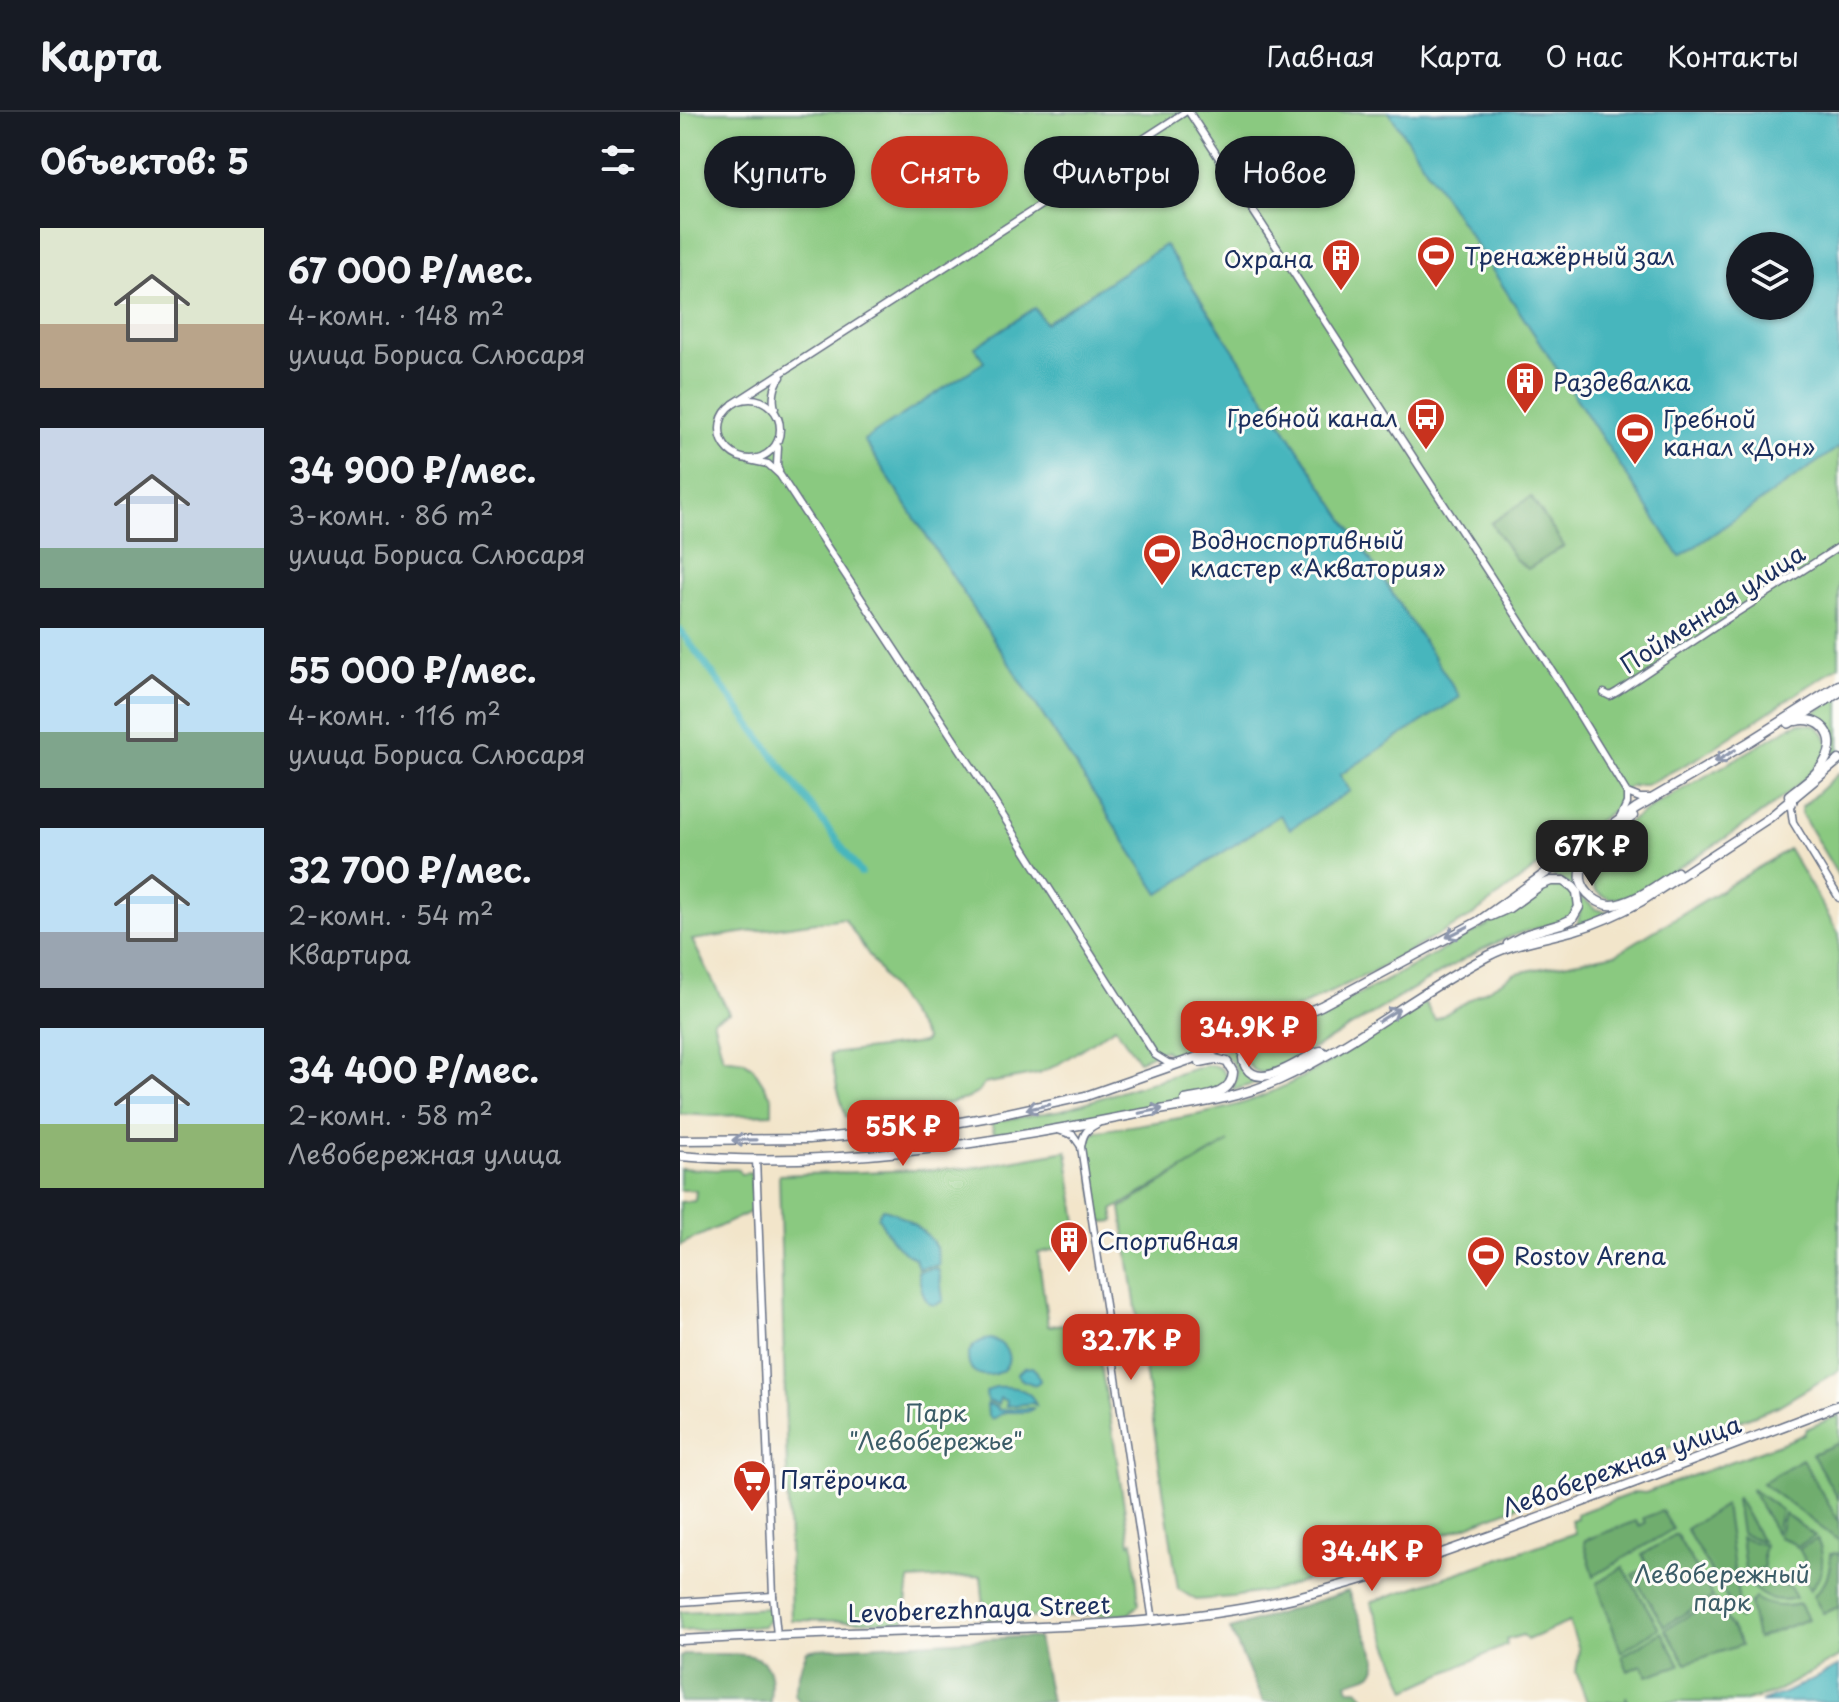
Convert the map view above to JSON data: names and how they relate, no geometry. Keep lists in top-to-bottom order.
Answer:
{
  "streets": {
    "main road": ["Levoberezhnaya Street"],
    "street": ["Пойменная улица"]
  },
  "parks": ["Парк \"Левобережье\"", "Левобережный парк"],
  "places": {
    "sports": [
      "Тренажёрный зал",
      "Гребной канал «Дон»",
      "Водноспортивный кластер «Акватория»",
      "Rostov Arena"
    ],
    "building": ["Охрана", "Раздевалка", "Спортивная"],
    "bus stop": ["Гребной канал"],
    "supermarket": ["Пятёрочка"]
  },
  "page": {
    "header": "Карта",
    "nav": [
      "Главная",
      "Карта",
      "О нас",
      "Контакты"
    ],
    "heading": "Объектов: 5",
    "chip": [
      "Купить",
      "Снять",
      "Фильтры",
      "Новое"
    ],
    "list": [
      {
        "name": "67 000 ₽/мес.",
        "note": "4-комн. · 148 m² · улица Бориса Слюсаря"
      },
      {
        "name": "34 900 ₽/мес.",
        "note": "3-комн. · 86 m² · улица Бориса Слюсаря"
      },
      {
        "name": "55 000 ₽/мес.",
        "note": "4-комн. · 116 m² · улица Бориса Слюсаря"
      },
      {
        "name": "32 700 ₽/мес.",
        "note": "2-комн. · 54 m² · Квартира"
      },
      {
        "name": "34 400 ₽/мес.",
        "note": "2-комн. · 58 m² · Левобережная улица"
      }
    ],
    "price": [
      "67K ₽",
      "34.9K ₽",
      "55K ₽",
      "32.7K ₽",
      "34.4K ₽"
    ]
  }
}
